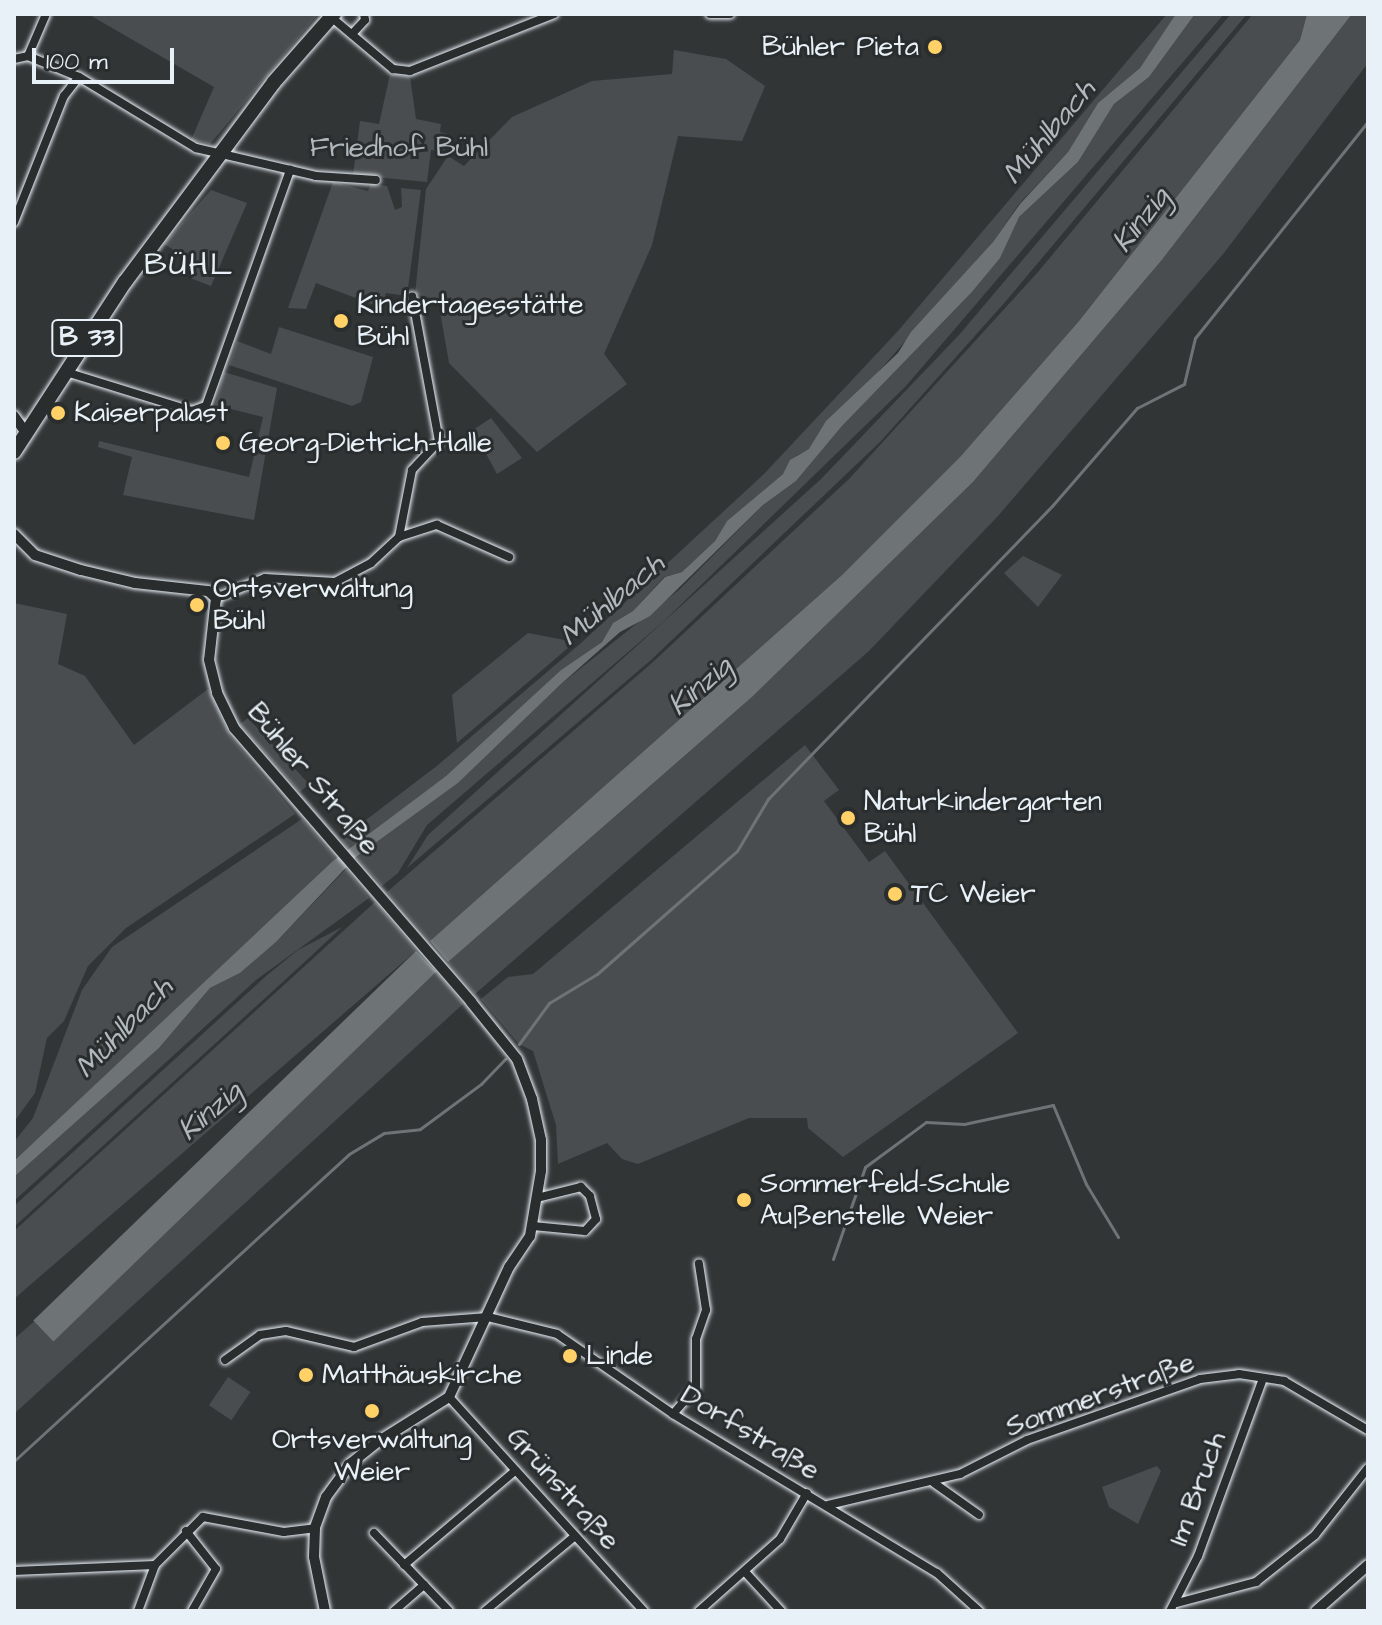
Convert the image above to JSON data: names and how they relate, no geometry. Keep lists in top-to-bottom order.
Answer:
{
  "streets": {
    "main road": ["B 33"],
    "street": [
      "Bühler Straße",
      "Sommerstraße",
      "Dorfstraße",
      "Grünstraße",
      "Im Bruch"
    ]
  },
  "crossings": [
    ["Bühler Straße", "Dorfstraße"],
    ["Bühler Straße", "Grünstraße"],
    ["Sommerstraße", "Dorfstraße"],
    ["Sommerstraße", "Im Bruch"]
  ],
  "districts": ["BÜHL"],
  "water": ["Mühlbach", "Kinzig"],
  "parks": ["Friedhof Bühl"],
  "places": [
    "Bühler Pieta",
    "Kindertagesstätte Bühl",
    "Kaiserpalast",
    "Georg-Dietrich-Halle",
    "Ortsverwaltung Bühl",
    "Naturkindergarten Bühl",
    "TC Weier",
    "Sommerfeld-Schule Außenstelle Weier",
    "Linde",
    "Matthäuskirche",
    "Ortsverwaltung Weier"
  ],
  "scale_bar": "100 m"
}
